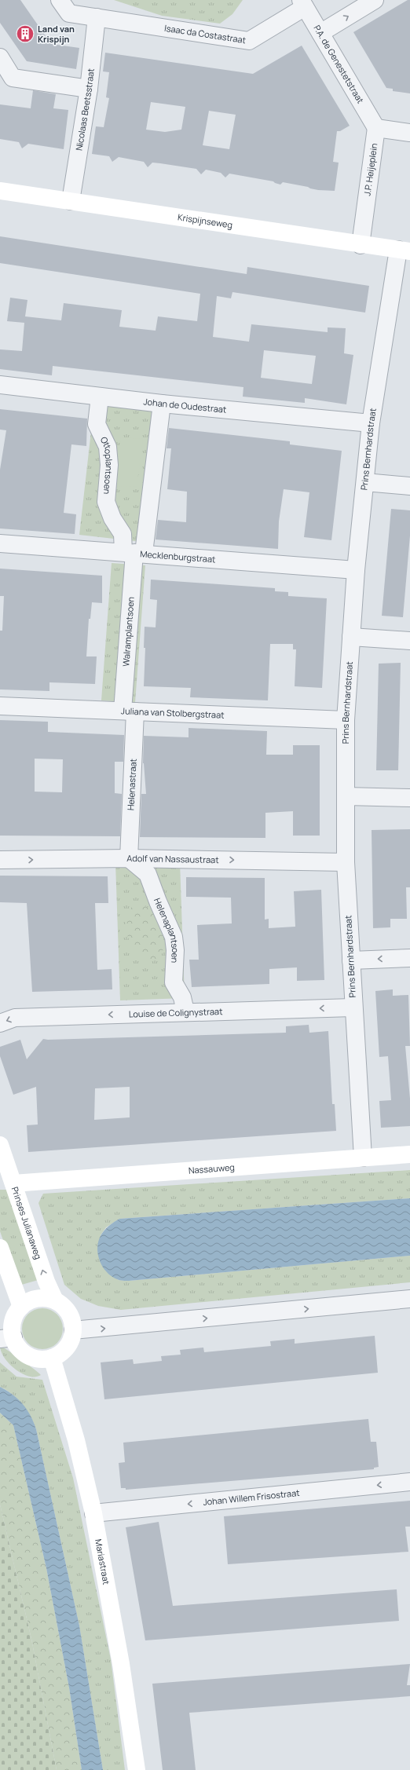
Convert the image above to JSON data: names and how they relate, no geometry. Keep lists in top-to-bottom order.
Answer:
{
  "streets": {
    "street": [
      "Isaac da Costastraat",
      "P.A. de Genestetstraat",
      "Nicolaas Beetsstraat",
      "J.P. Heijeplein",
      "Krispijnseweg",
      "Johan de Oudestraat",
      "Prins Bernhardstraat",
      "Ottoplantsoen",
      "Mecklenburgstraat",
      "Walramplantsoen",
      "Juliana van Stolbergstraat",
      "Helenastraat",
      "Adolf van Nassaustraat",
      "Helenaplantsoen",
      "Louise de Colignystraat",
      "Nassauweg",
      "Prinses Julianaweg",
      "Johan Willem Frisostraat",
      "Mariastraat"
    ]
  },
  "crossings": [
    ["Isaac da Costastraat", "P.A. de Genestetstraat"],
    ["Isaac da Costastraat", "Nicolaas Beetsstraat"],
    ["P.A. de Genestetstraat", "J.P. Heijeplein"],
    ["Nicolaas Beetsstraat", "Krispijnseweg"],
    ["J.P. Heijeplein", "Krispijnseweg"],
    ["Krispijnseweg", "Prins Bernhardstraat"],
    ["Johan de Oudestraat", "Prins Bernhardstraat"],
    ["Johan de Oudestraat", "Ottoplantsoen"],
    ["Prins Bernhardstraat", "Mecklenburgstraat"],
    ["Prins Bernhardstraat", "Juliana van Stolbergstraat"],
    ["Prins Bernhardstraat", "Adolf van Nassaustraat"],
    ["Prins Bernhardstraat", "Louise de Colignystraat"],
    ["Prins Bernhardstraat", "Nassauweg"],
    ["Ottoplantsoen", "Mecklenburgstraat"],
    ["Ottoplantsoen", "Walramplantsoen"],
    ["Mecklenburgstraat", "Walramplantsoen"],
    ["Walramplantsoen", "Juliana van Stolbergstraat"],
    ["Walramplantsoen", "Helenastraat"],
    ["Juliana van Stolbergstraat", "Helenastraat"],
    ["Helenastraat", "Adolf van Nassaustraat"],
    ["Helenastraat", "Helenaplantsoen"],
    ["Adolf van Nassaustraat", "Helenaplantsoen"],
    ["Helenaplantsoen", "Louise de Colignystraat"],
    ["Nassauweg", "Prinses Julianaweg"],
    ["Prinses Julianaweg", "Mariastraat"],
    ["Johan Willem Frisostraat", "Mariastraat"]
  ],
  "one_way": ["Adolf van Nassaustraat", "Louise de Colignystraat", "Johan Willem Frisostraat"],
  "places": {
    "building": ["Land van Krispijn"]
  }
}
